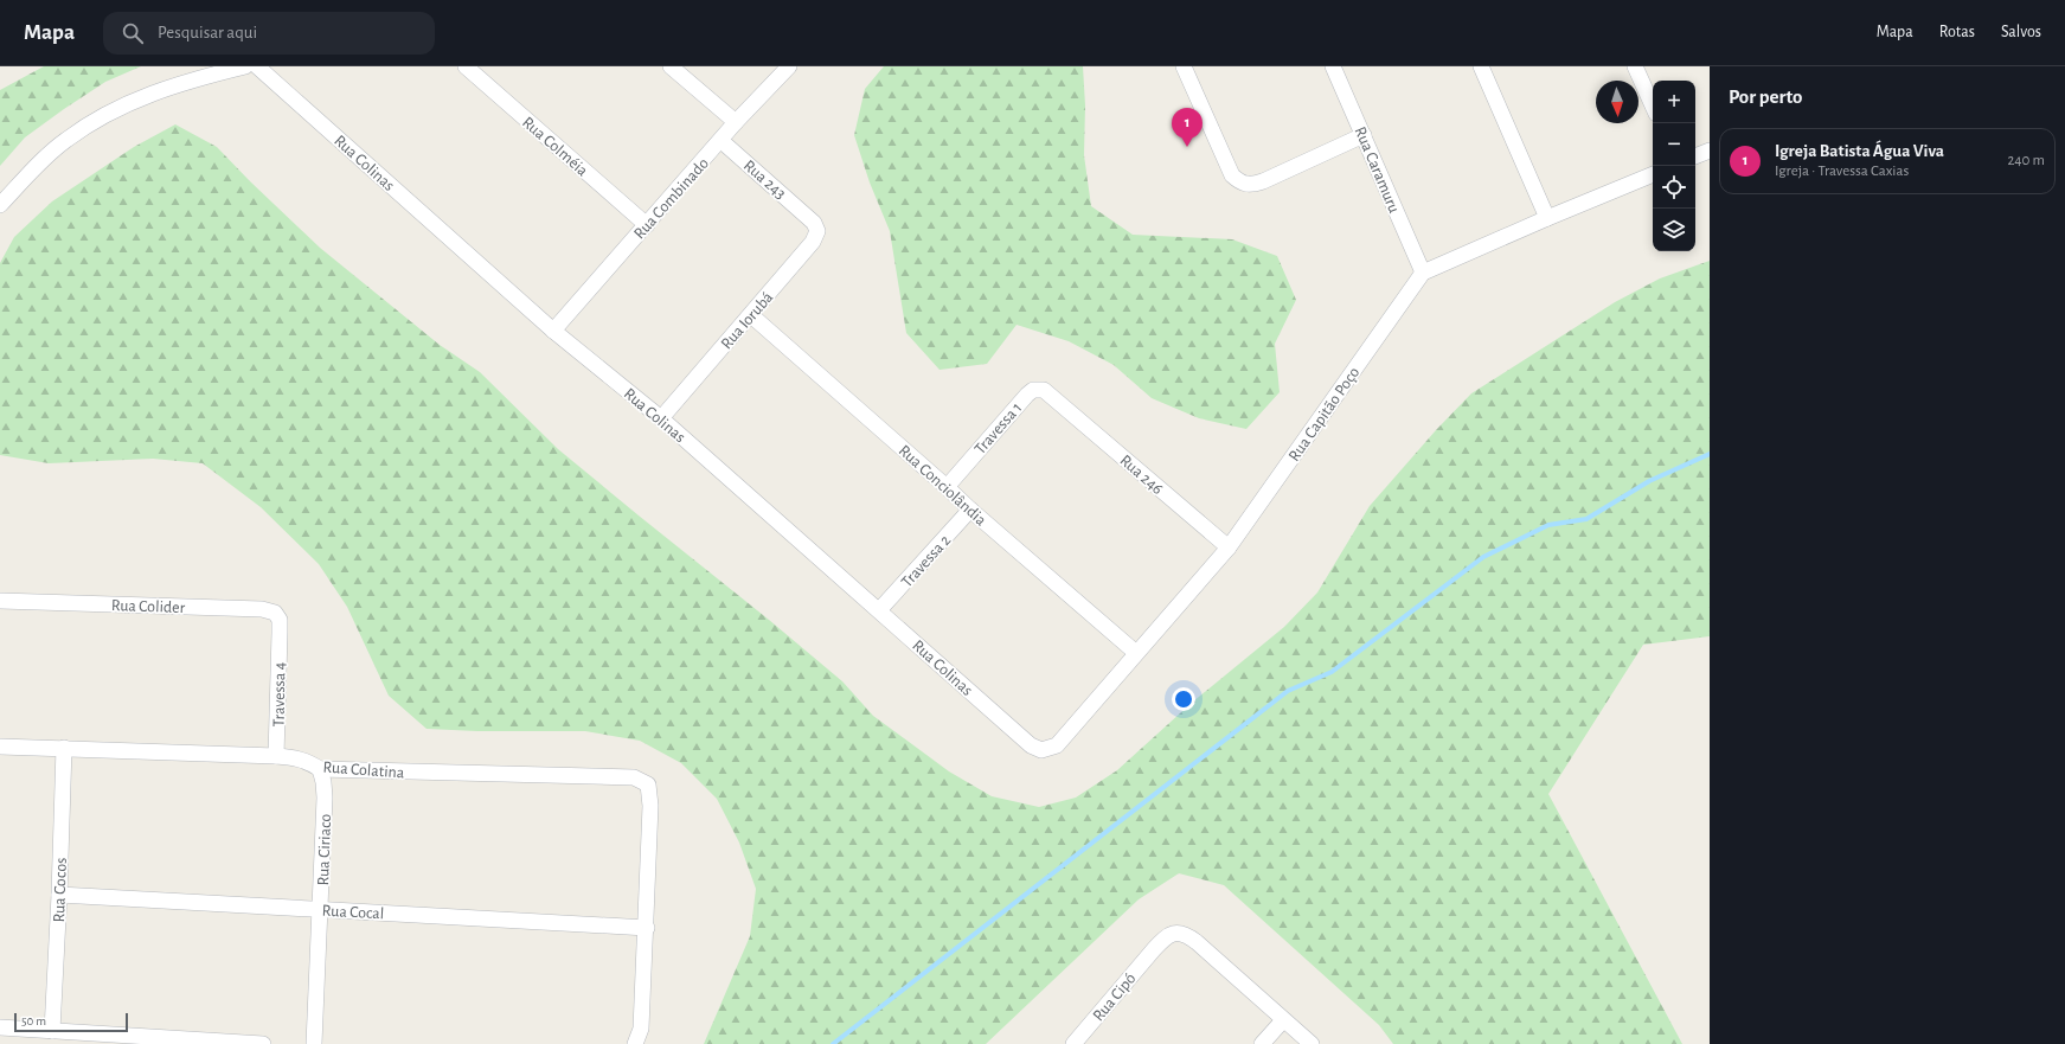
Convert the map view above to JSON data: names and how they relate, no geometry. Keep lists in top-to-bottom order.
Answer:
{
  "streets": {
    "street": [
      "Rua Colméia",
      "Rua Colinas",
      "Rua Caramuru",
      "Rua 243",
      "Rua Combinado",
      "Rua Iorubá",
      "Rua Capitão Poço",
      "Travessa 1",
      "Rua 246",
      "Rua Conciolândia",
      "Travessa 2",
      "Rua Colider",
      "Travessa 4",
      "Rua Colatina",
      "Rua Ciriaco",
      "Rua Cocos",
      "Rua Cocal",
      "Rua Cipó"
    ]
  },
  "crossings": [
    ["Rua Colméia", "Rua Combinado"],
    ["Rua Colinas", "Rua Combinado"],
    ["Rua Colinas", "Rua Iorubá"],
    ["Rua Colinas", "Rua Capitão Poço"],
    ["Rua Colinas", "Travessa 2"],
    ["Rua Caramuru", "Rua Capitão Poço"],
    ["Rua 243", "Rua Combinado"],
    ["Rua 243", "Rua Iorubá"],
    ["Rua Iorubá", "Rua Conciolândia"],
    ["Rua Capitão Poço", "Rua 246"],
    ["Rua Capitão Poço", "Rua Conciolândia"],
    ["Travessa 1", "Rua 246"],
    ["Travessa 1", "Rua Conciolândia"],
    ["Rua Conciolândia", "Travessa 2"],
    ["Rua Colider", "Travessa 4"],
    ["Travessa 4", "Rua Colatina"],
    ["Rua Colatina", "Rua Ciriaco"],
    ["Rua Colatina", "Rua Cocos"],
    ["Rua Colatina", "Rua Cocal"],
    ["Rua Ciriaco", "Rua Cocal"],
    ["Rua Cocos", "Rua Cocal"]
  ],
  "scale_bar": "50 m",
  "north": "bottom",
  "page": {
    "header": "Mapa",
    "search": "Pesquisar aqui",
    "nav": ["Mapa", "Rotas", "Salvos"],
    "heading": "Por perto",
    "map_buttons": ["+", "−"],
    "pins": "1",
    "list": [
      {
        "mark": "1",
        "name": "Igreja Batista Água Viva",
        "note": "Igreja · Travessa Caxias",
        "value": "240 m"
      }
    ],
    "scale": "50 m"
  }
}
